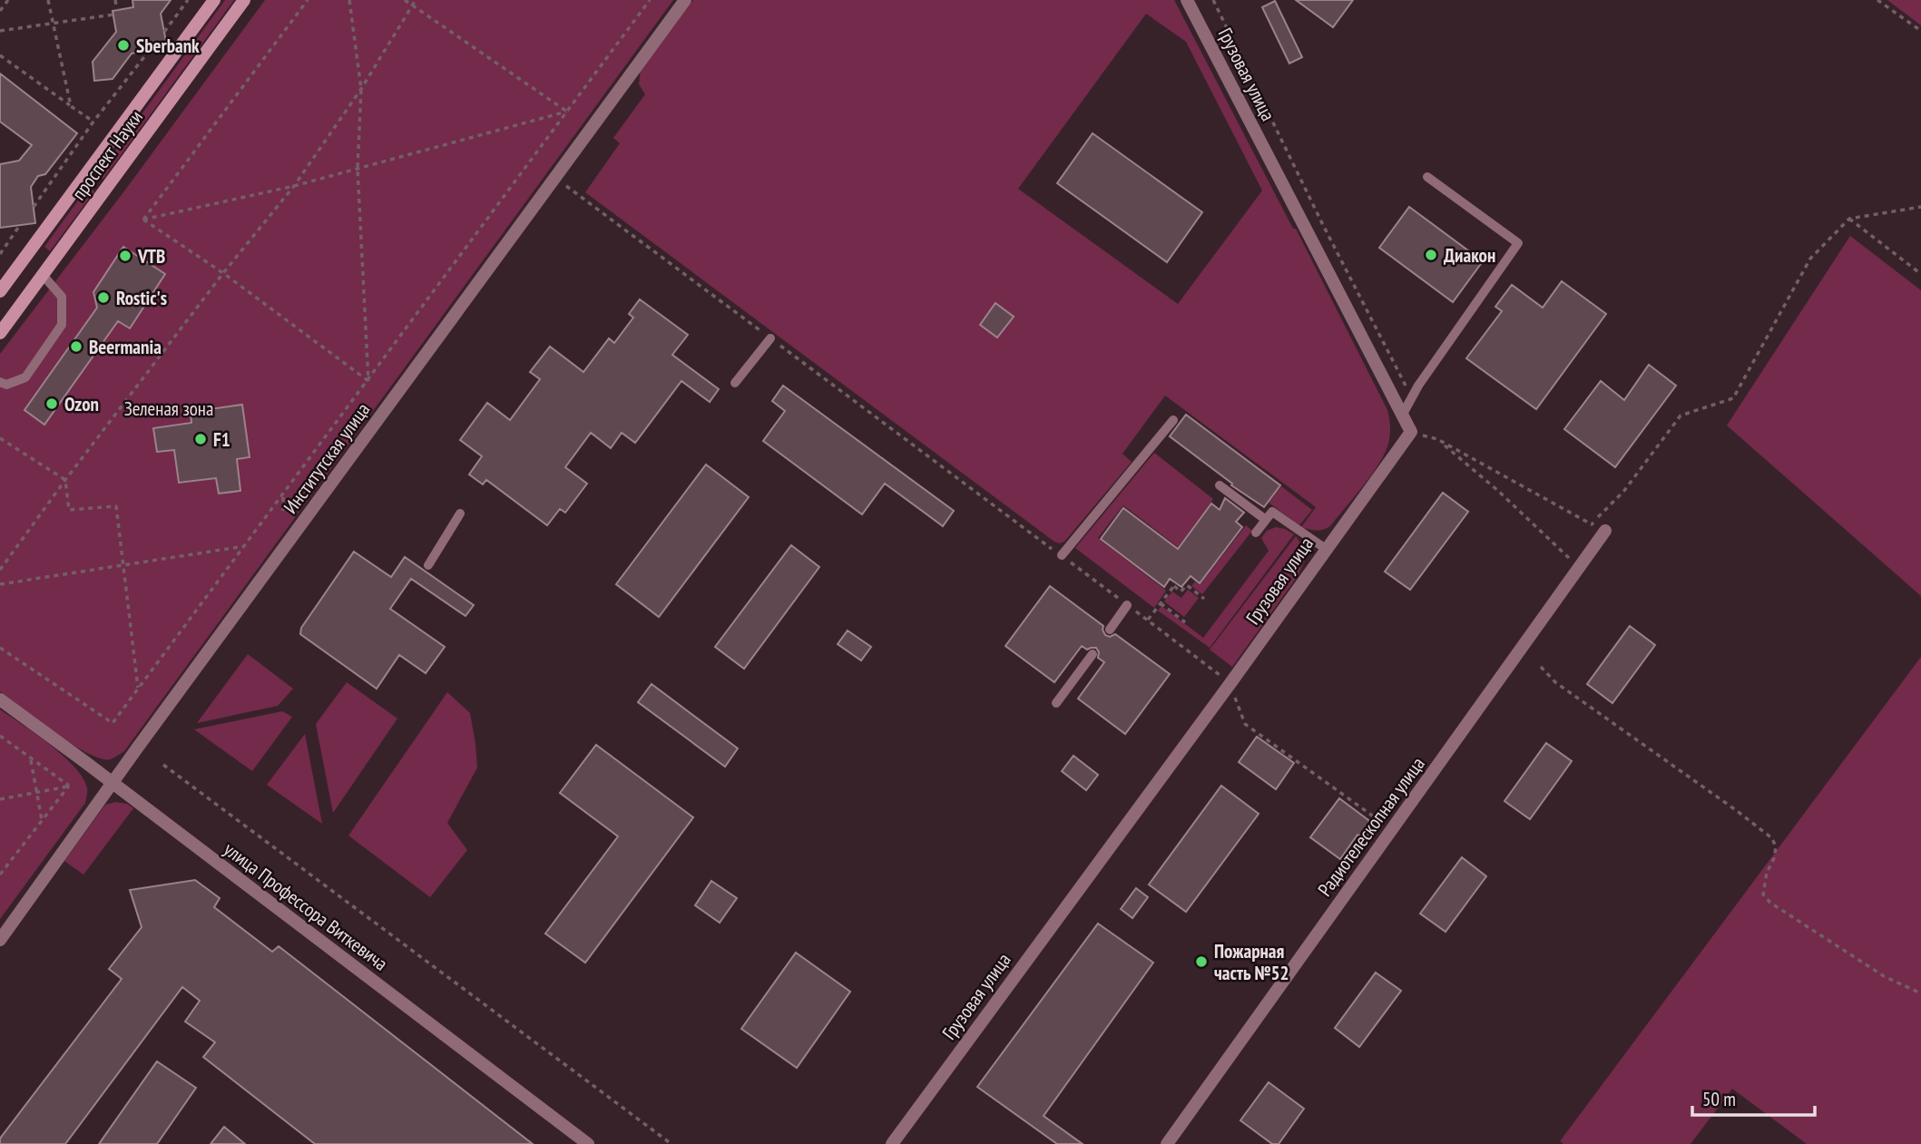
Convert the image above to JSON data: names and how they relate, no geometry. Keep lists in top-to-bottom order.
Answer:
{
  "streets": {
    "main road": ["проспект Науки"],
    "street": [
      "Грузовая улица",
      "Институтская улица",
      "Радиотелескопная улица",
      "улица Профессора Виткевича"
    ]
  },
  "crossings": [
    ["Институтская улица", "улица Профессора Виткевича"]
  ],
  "parks": ["Зеленая зона"],
  "places": [
    "Sberbank",
    "Диакон",
    "VTB",
    "Rostiс's",
    "Beermania",
    "Ozon",
    "F1",
    "Пожарная часть №52"
  ],
  "scale_bar": "50 m"
}
